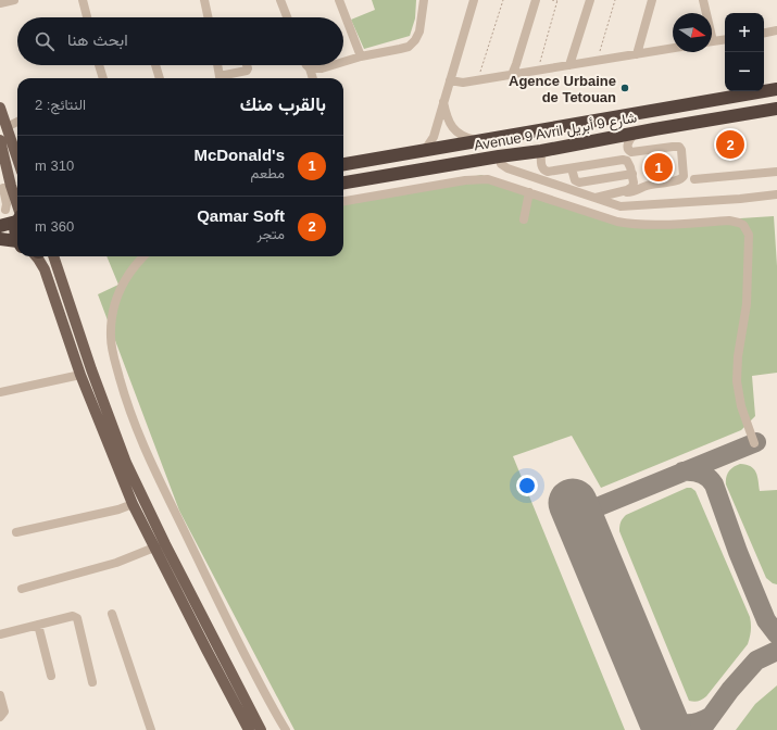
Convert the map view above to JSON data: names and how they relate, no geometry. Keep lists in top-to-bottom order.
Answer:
{
  "streets": {
    "highway": ["Avenue 9 Avril شارع 9 أبريل"]
  },
  "places": ["Agence Urbaine de Tetouan"],
  "north": "right",
  "page": {
    "map_buttons": ["+", "−"],
    "search": "ابحث هنا",
    "heading": ["بالقرب منك", "النتائج: 2"],
    "pins": ["2", "1"],
    "list": [
      {
        "mark": "1",
        "name": "McDonald's",
        "note": "مطعم",
        "value": "310 m"
      },
      {
        "mark": "2",
        "name": "Qamar Soft",
        "note": "متجر",
        "value": "360 m"
      }
    ]
  }
}
